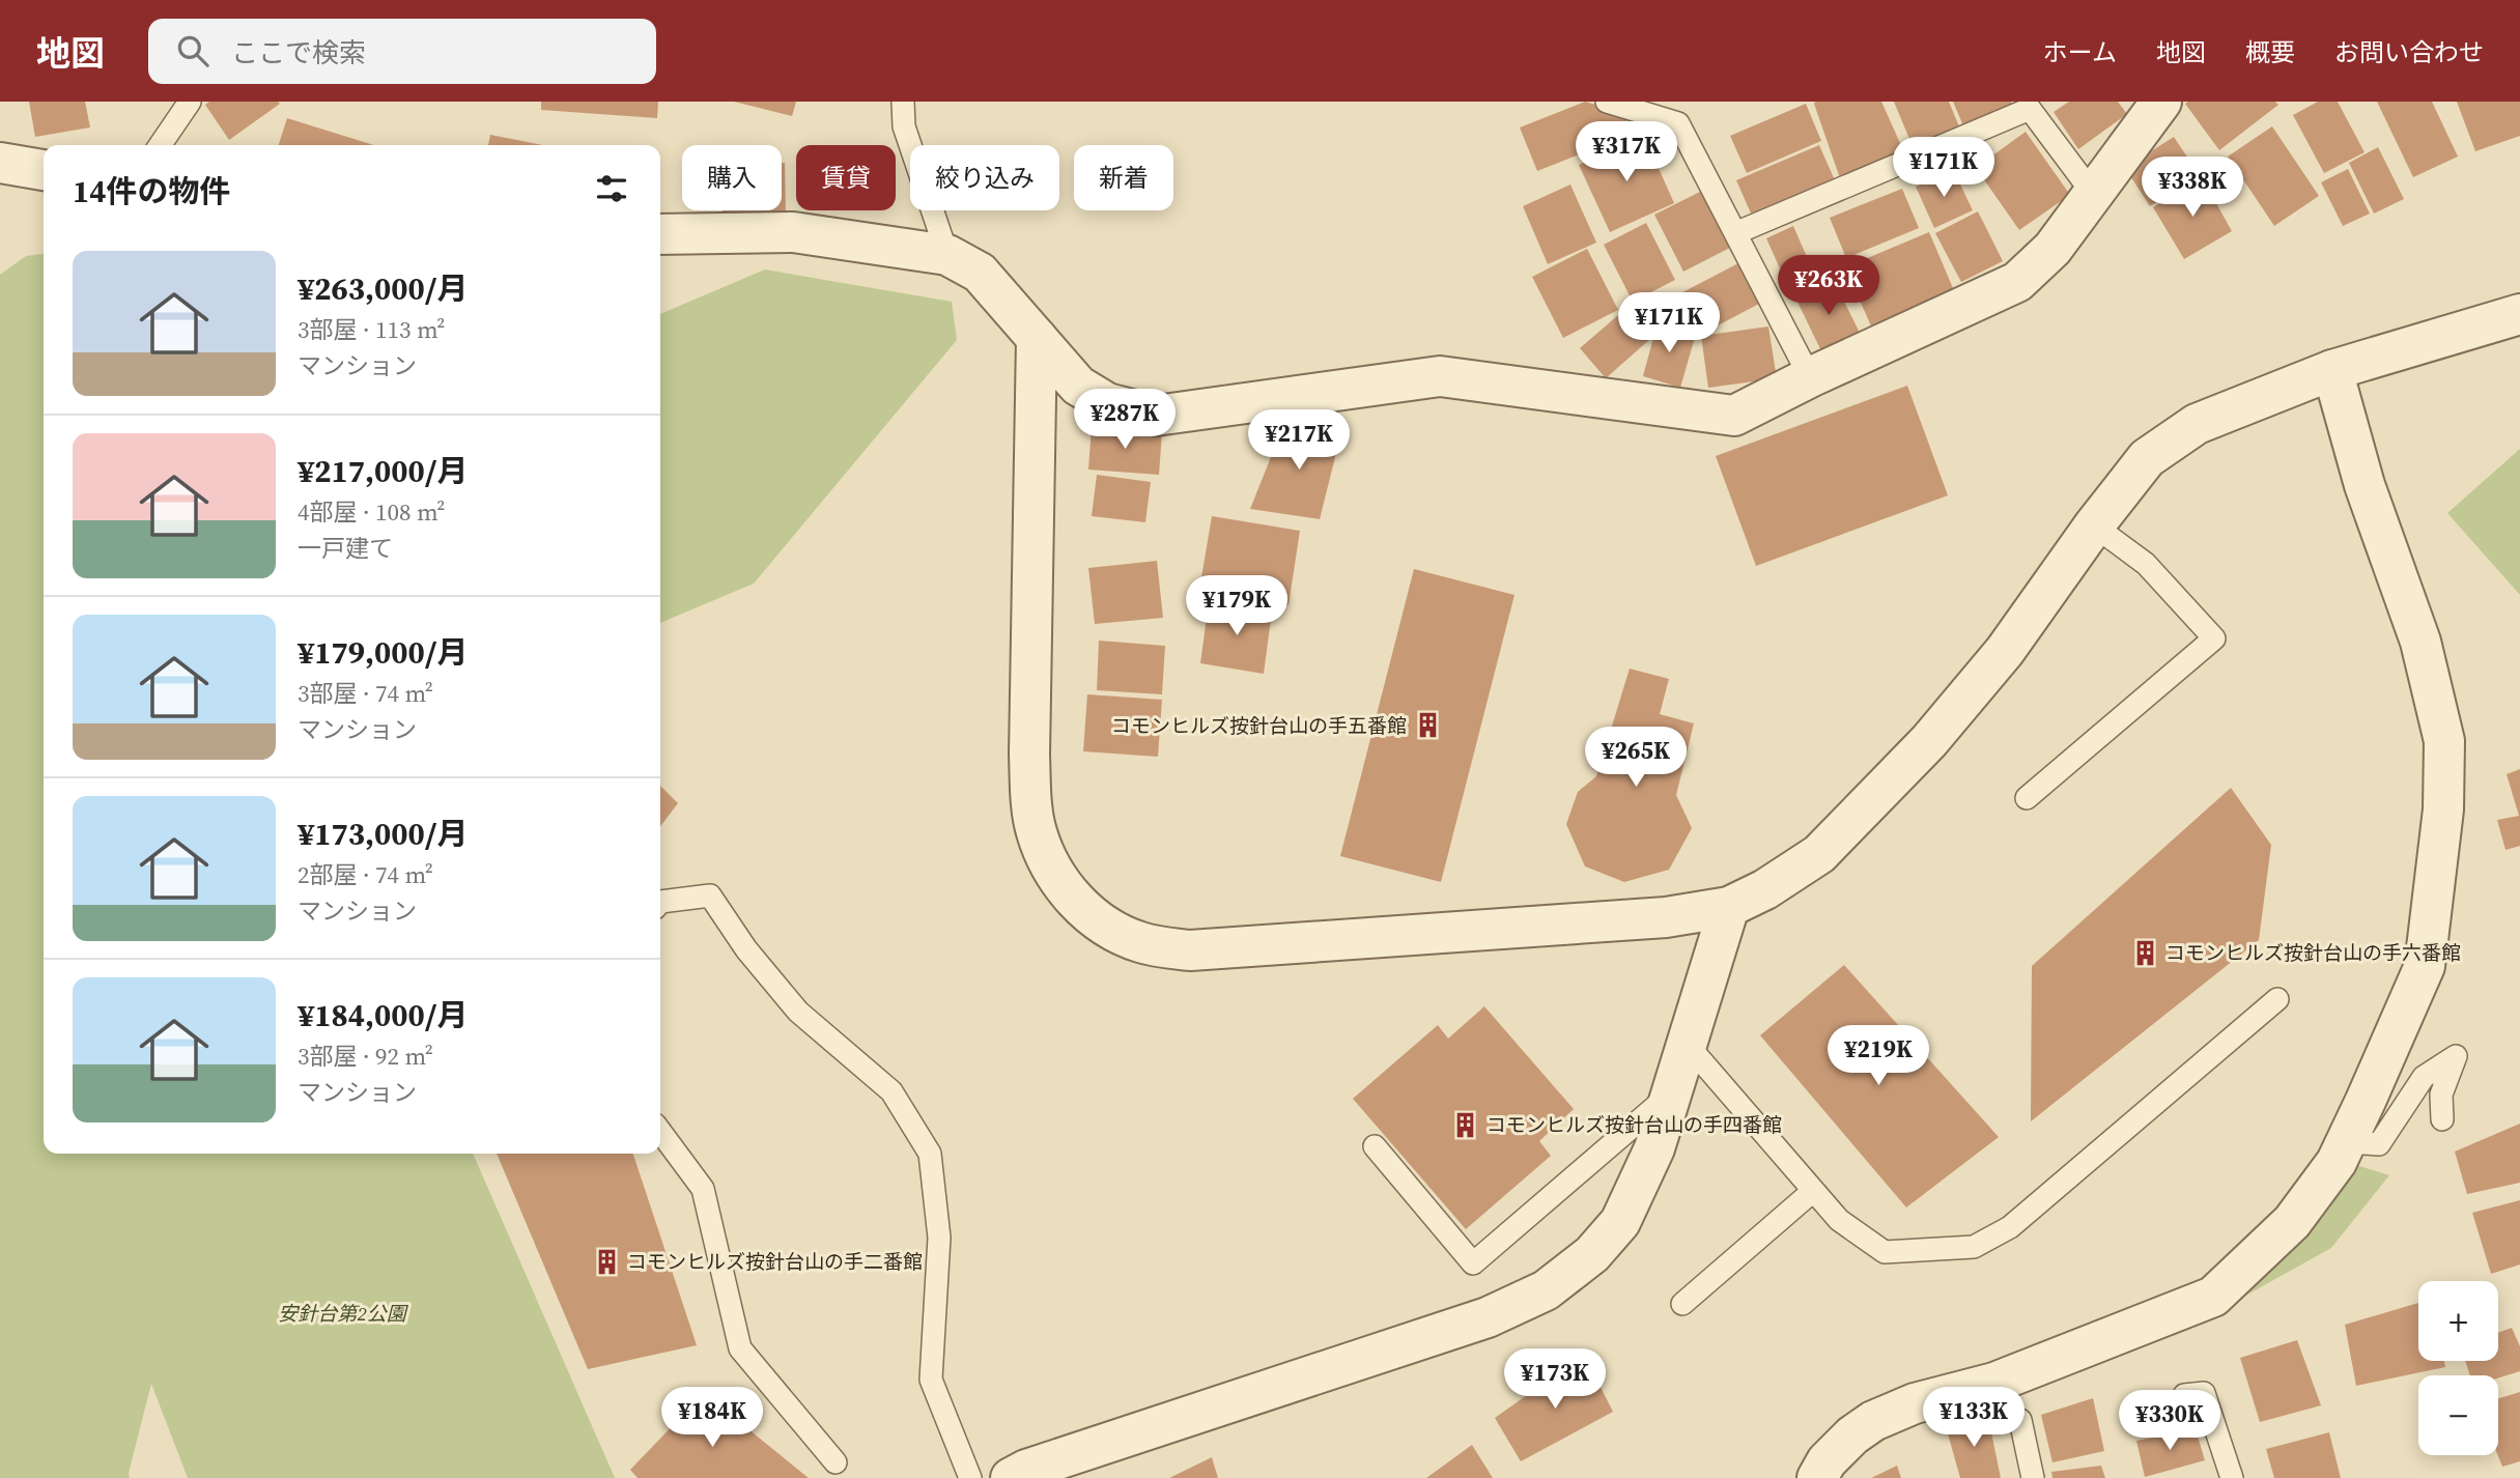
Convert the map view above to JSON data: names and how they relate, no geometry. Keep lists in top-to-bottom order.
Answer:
{
  "parks": ["安針台第2公園"],
  "places": {
    "building": [
      "コモンヒルズ按針台山の手五番館",
      "コモンヒルズ按針台山の手六番館",
      "コモンヒルズ按針台山の手四番館",
      "コモンヒルズ按針台山の手二番館"
    ]
  },
  "page": {
    "header": "地図",
    "search": "ここで検索",
    "nav": [
      "ホーム",
      "地図",
      "概要",
      "お問い合わせ"
    ],
    "price": [
      "¥317K",
      "¥171K",
      "¥338K",
      "¥263K",
      "¥171K",
      "¥287K",
      "¥217K",
      "¥179K",
      "¥265K",
      "¥219K",
      "¥173K",
      "¥184K",
      "¥133K",
      "¥330K"
    ],
    "chip": [
      "購入",
      "賃貸",
      "絞り込み",
      "新着"
    ],
    "heading": "14件の物件",
    "list": [
      {
        "name": "¥263,000/月",
        "note": "3部屋 · 113 m² · マンション"
      },
      {
        "name": "¥217,000/月",
        "note": "4部屋 · 108 m² · 一戸建て"
      },
      {
        "name": "¥179,000/月",
        "note": "3部屋 · 74 m² · マンション"
      },
      {
        "name": "¥173,000/月",
        "note": "2部屋 · 74 m² · マンション"
      },
      {
        "name": "¥184,000/月",
        "note": "3部屋 · 92 m² · マンション"
      }
    ],
    "map_buttons": ["+", "−"]
  }
}
